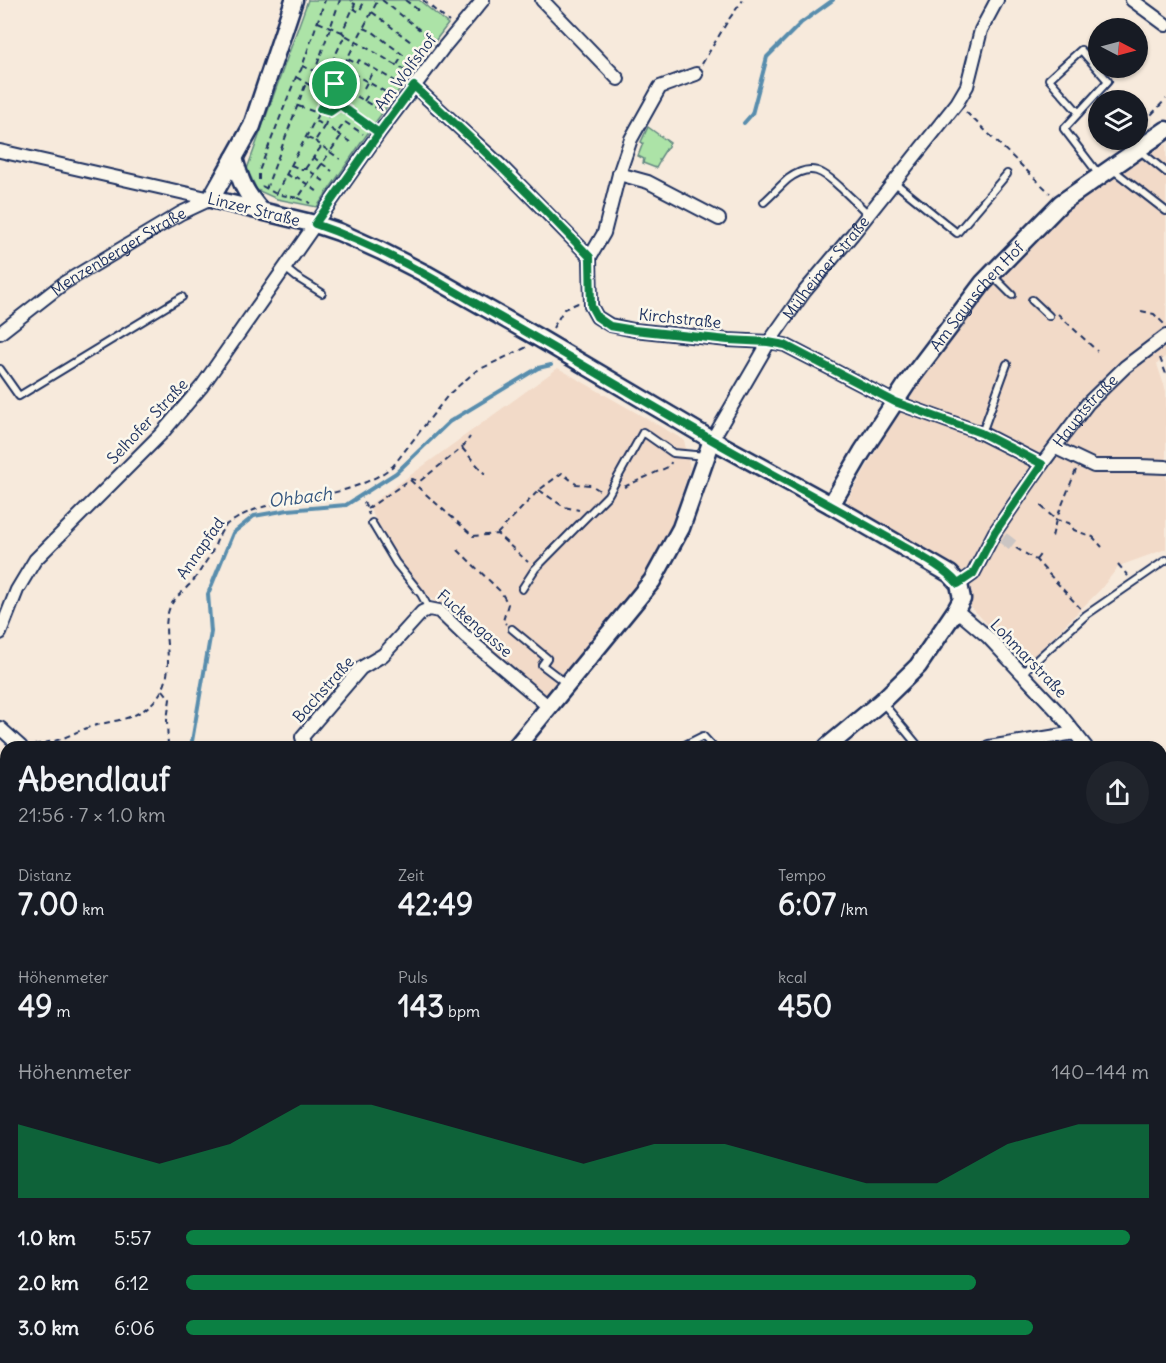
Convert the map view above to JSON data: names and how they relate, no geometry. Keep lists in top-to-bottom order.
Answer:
{
  "streets": {
    "main road": ["Linzer Straße", "Mülheimer Straße", "Am Saynschen Hof"],
    "street": [
      "Am Wolfshof",
      "Menzenberger Straße",
      "Kirchstraße",
      "Hauptstraße",
      "Selhofer Straße",
      "Fuckengasse",
      "Lohmarstraße",
      "Bachstraße"
    ],
    "path": ["Annapfad"]
  },
  "crossings": [
    ["Am Wolfshof", "Linzer Straße"],
    ["Am Wolfshof", "Selhofer Straße"],
    ["Linzer Straße", "Menzenberger Straße"],
    ["Linzer Straße", "Mülheimer Straße"],
    ["Linzer Straße", "Am Saynschen Hof"],
    ["Linzer Straße", "Hauptstraße"],
    ["Linzer Straße", "Selhofer Straße"],
    ["Linzer Straße", "Annapfad"],
    ["Mülheimer Straße", "Kirchstraße"],
    ["Mülheimer Straße", "Fuckengasse"],
    ["Am Saynschen Hof", "Kirchstraße"],
    ["Kirchstraße", "Hauptstraße"],
    ["Kirchstraße", "Annapfad"],
    ["Fuckengasse", "Bachstraße"]
  ],
  "water": ["Ohbach"],
  "north": "right",
  "page": {
    "heading": ["Abendlauf", "21:56 · 7 × 1.0 km"],
    "stats": [
      ["Distanz", "7.00 km"],
      ["Zeit", "42:49"],
      ["Tempo", "6:07 /km"],
      ["Höhenmeter", "49 m"],
      ["Puls", "143 bpm"],
      ["kcal", "450"]
    ],
    "chart": ["Höhenmeter", "140–144 m"],
    "list": [
      {
        "name": "1.0 km",
        "note": "5:57"
      },
      {
        "name": "2.0 km",
        "note": "6:12"
      },
      {
        "name": "3.0 km",
        "note": "6:06"
      }
    ]
  }
}
